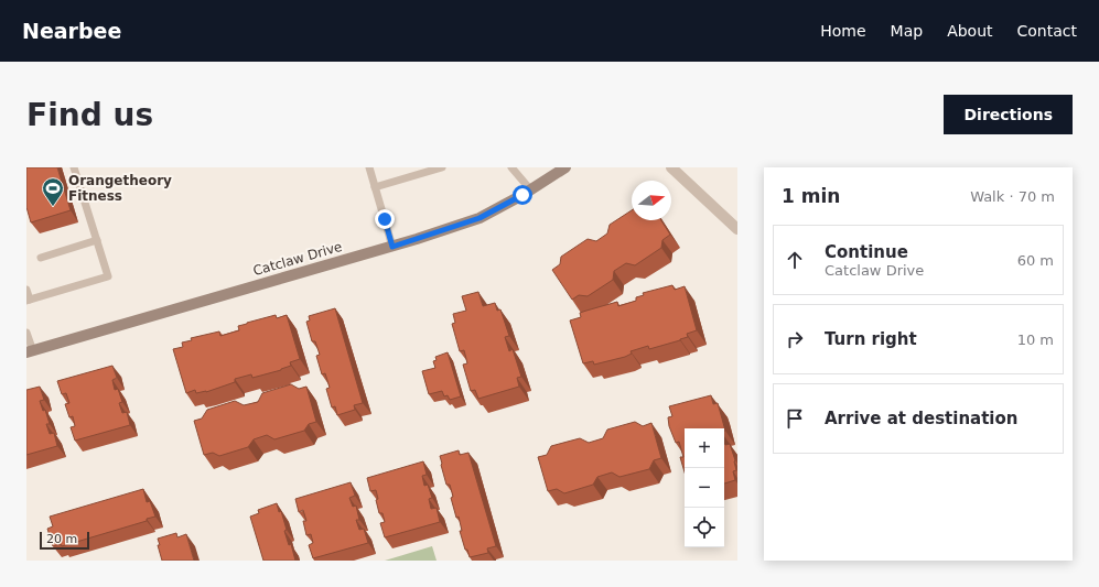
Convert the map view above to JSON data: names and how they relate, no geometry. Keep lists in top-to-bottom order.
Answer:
{
  "streets": {
    "street": ["Catclaw Drive"]
  },
  "places": {
    "sports": ["Orangetheory Fitness"]
  },
  "scale_bar": "20 m",
  "north": "right",
  "page": {
    "header": "Nearbee",
    "nav": [
      "Home",
      "Map",
      "About",
      "Contact"
    ],
    "buttons": "Directions",
    "title": "Find us",
    "heading": ["1 min", "Walk · 70 m"],
    "list": [
      ["Continue", "Catclaw Drive", "60 m"],
      ["Turn right", "10 m"],
      "Arrive at destination"
    ],
    "map_buttons": ["+", "−"],
    "scale": "20 m"
  }
}
